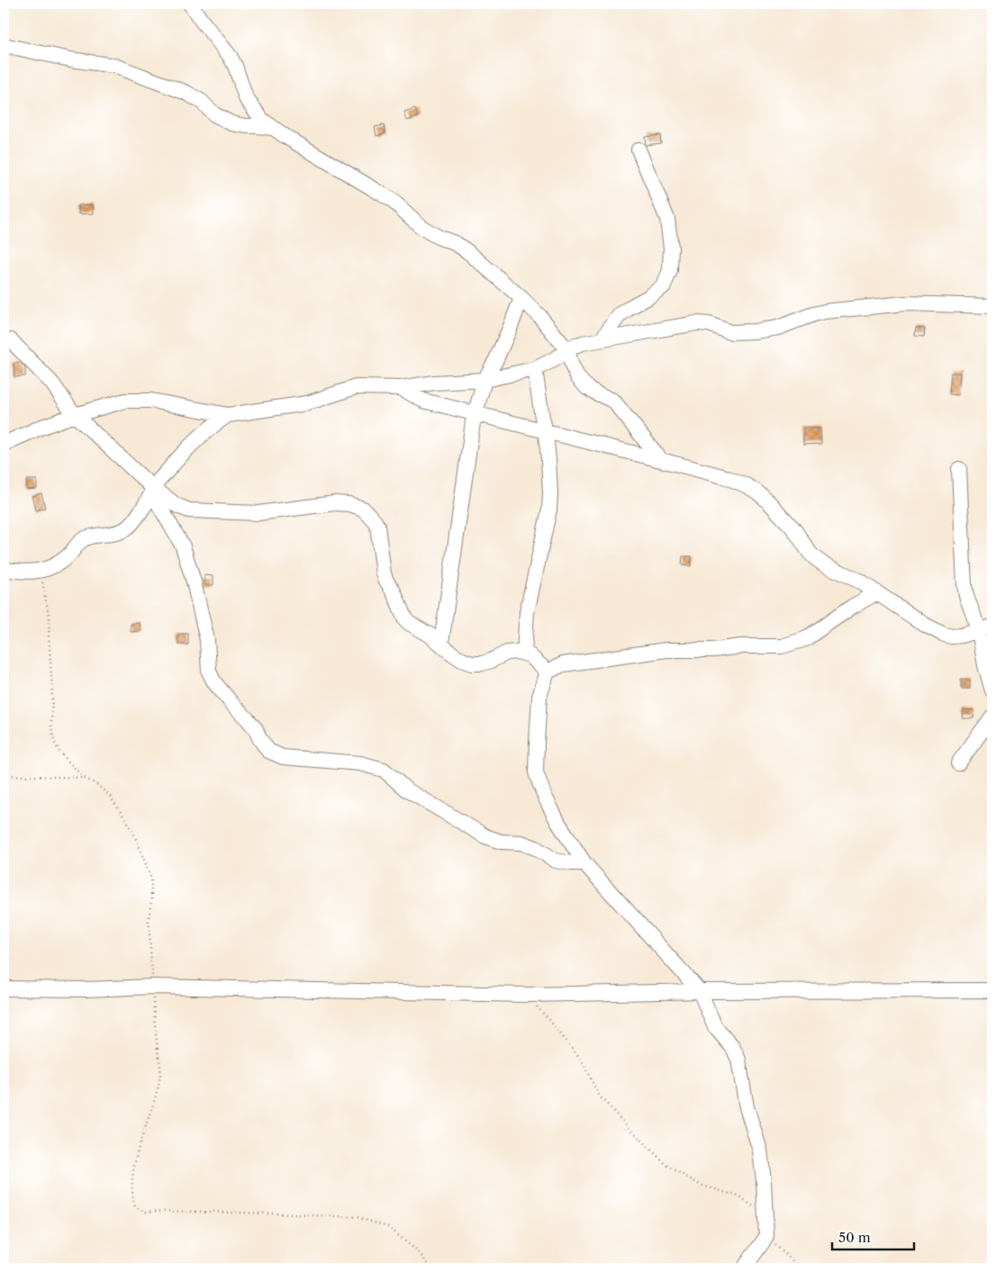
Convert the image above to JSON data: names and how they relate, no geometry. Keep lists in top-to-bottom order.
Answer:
{
  "scale_bar": "50 m"
}
